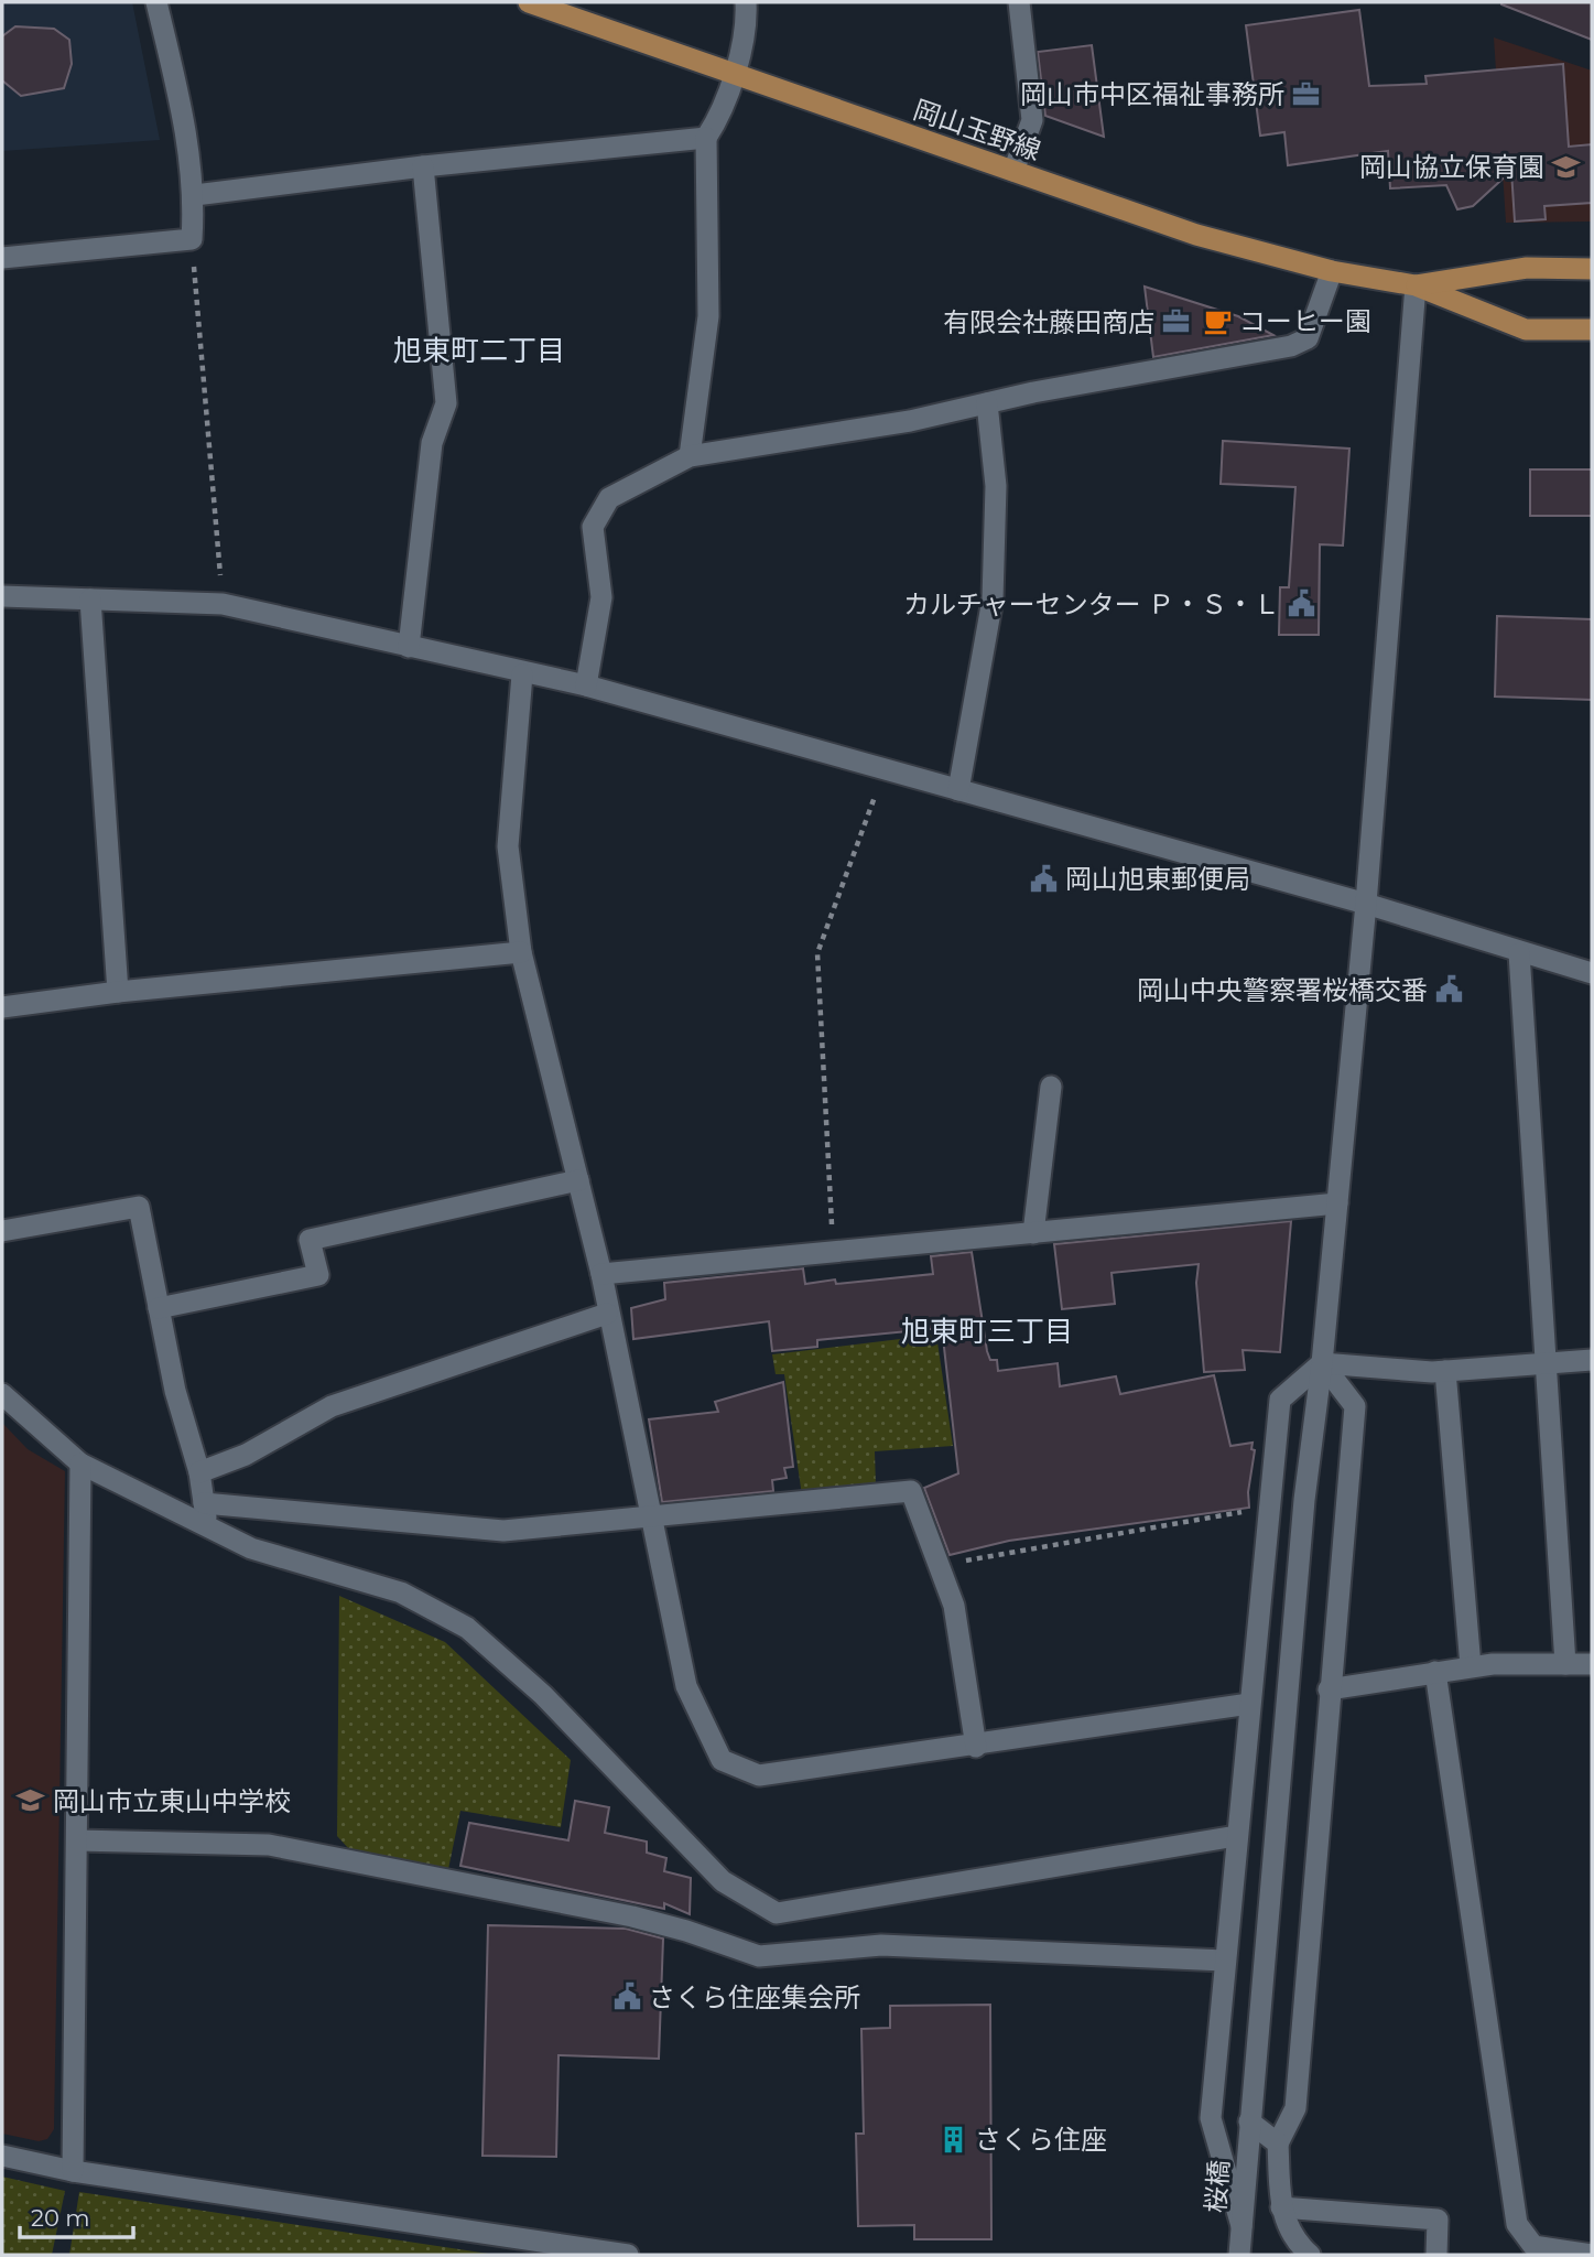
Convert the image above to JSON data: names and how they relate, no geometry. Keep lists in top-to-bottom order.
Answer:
{
  "streets": {
    "main road": ["岡山玉野線"],
    "street": ["桜橋"]
  },
  "crossings": [
    ["岡山玉野線", "桜橋"]
  ],
  "districts": ["旭東町二丁目", "旭東町三丁目"],
  "places": {
    "office": ["岡山市中区福祉事務所", "有限会社藤田商店"],
    "school or university": ["岡山協立保育園", "岡山市立東山中学校"],
    "cafe": ["コーヒー園"],
    "public building": [
      "カルチャーセンター Ｐ・Ｓ・Ｌ",
      "岡山旭東郵便局",
      "岡山中央警察署桜橋交番",
      "さくら住座集会所"
    ],
    "building": ["さくら住座"]
  },
  "scale_bar": "20 m"
}
